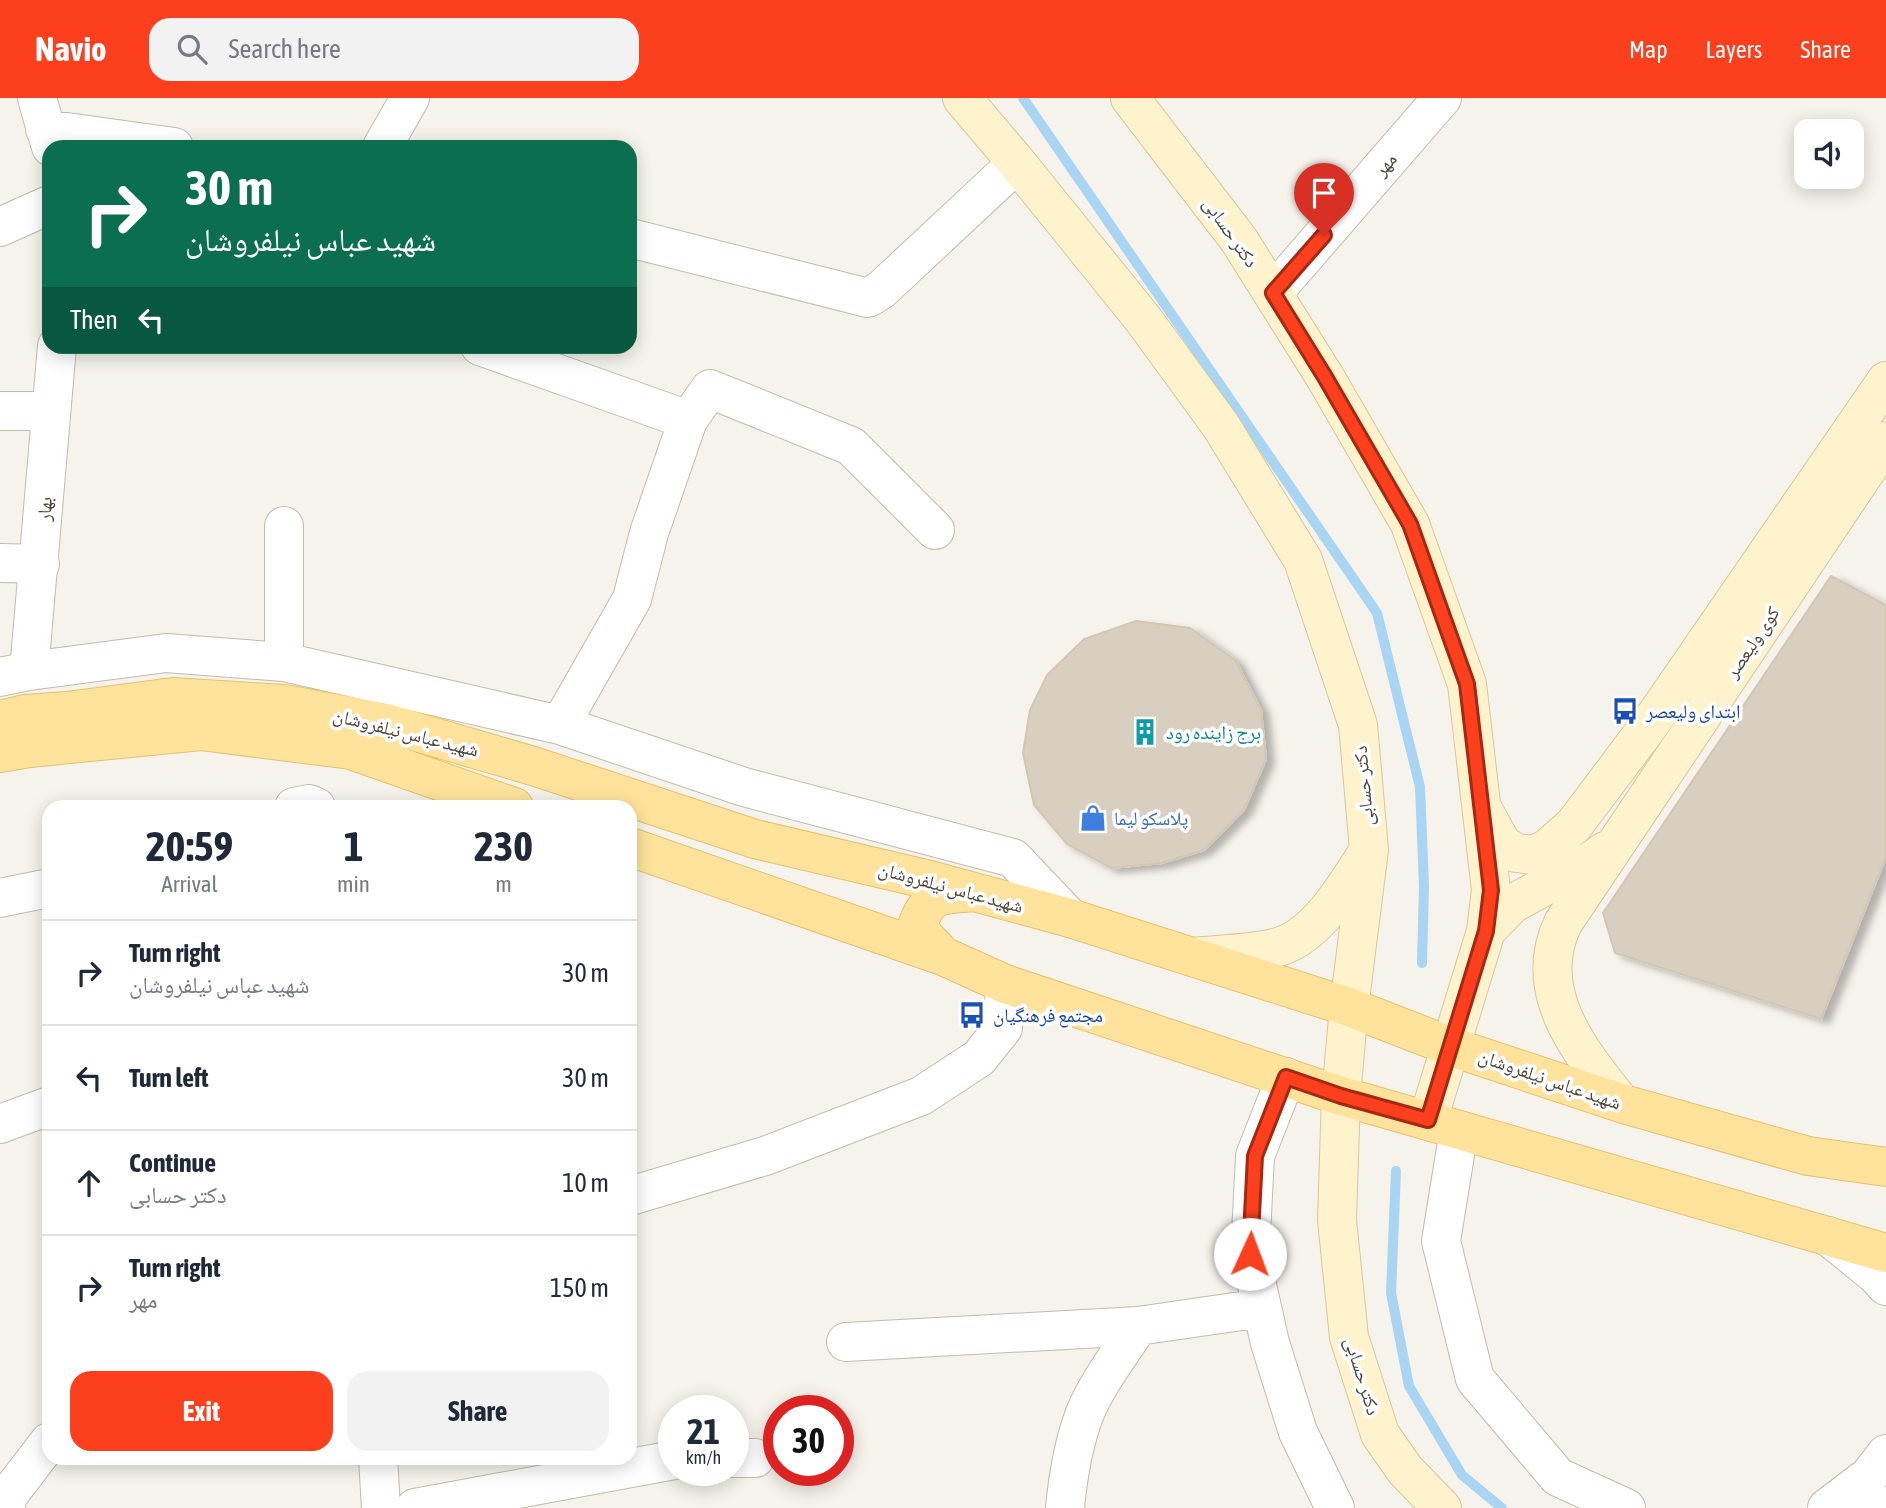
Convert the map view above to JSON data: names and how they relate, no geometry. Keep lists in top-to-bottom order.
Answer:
{
  "streets": {
    "main road": ["دکتر حسابی", "کوی ولیعصر", "شهید عباس نیلفروشان"],
    "street": ["مهر", "بهار"]
  },
  "crossings": [
    ["مهر", "دکتر حسابی"],
    ["دکتر حسابی", "کوی ولیعصر"],
    ["دکتر حسابی", "شهید عباس نیلفروشان"],
    ["کوی ولیعصر", "شهید عباس نیلفروشان"]
  ],
  "places": {
    "bus stop": ["ابتدای ولیعصر", "مجتمع فرهنگیان"],
    "building": ["برج زاینده رود"],
    "shop": ["پلاسکو لیما"]
  },
  "page": {
    "header": "Navio",
    "search": "Search here",
    "nav": ["Map", "Layers", "Share"],
    "turn": ["30 m", "شهید عباس نیلفروشان"],
    "then": "Then",
    "eta": [
      "20:59",
      "Arrival",
      "1",
      "min",
      "230",
      "m"
    ],
    "list": [
      {
        "name": "Turn right",
        "note": "شهید عباس نیلفروشان",
        "value": "30 m"
      },
      {
        "name": "Turn left",
        "value": "30 m"
      },
      {
        "name": "Continue",
        "note": "دکتر حسابی",
        "value": "10 m"
      },
      {
        "name": "Turn right",
        "note": "مهر",
        "value": "150 m"
      }
    ],
    "buttons": ["Exit", "Share"],
    "speed": "21 km/h",
    "limit": "30"
  }
}
